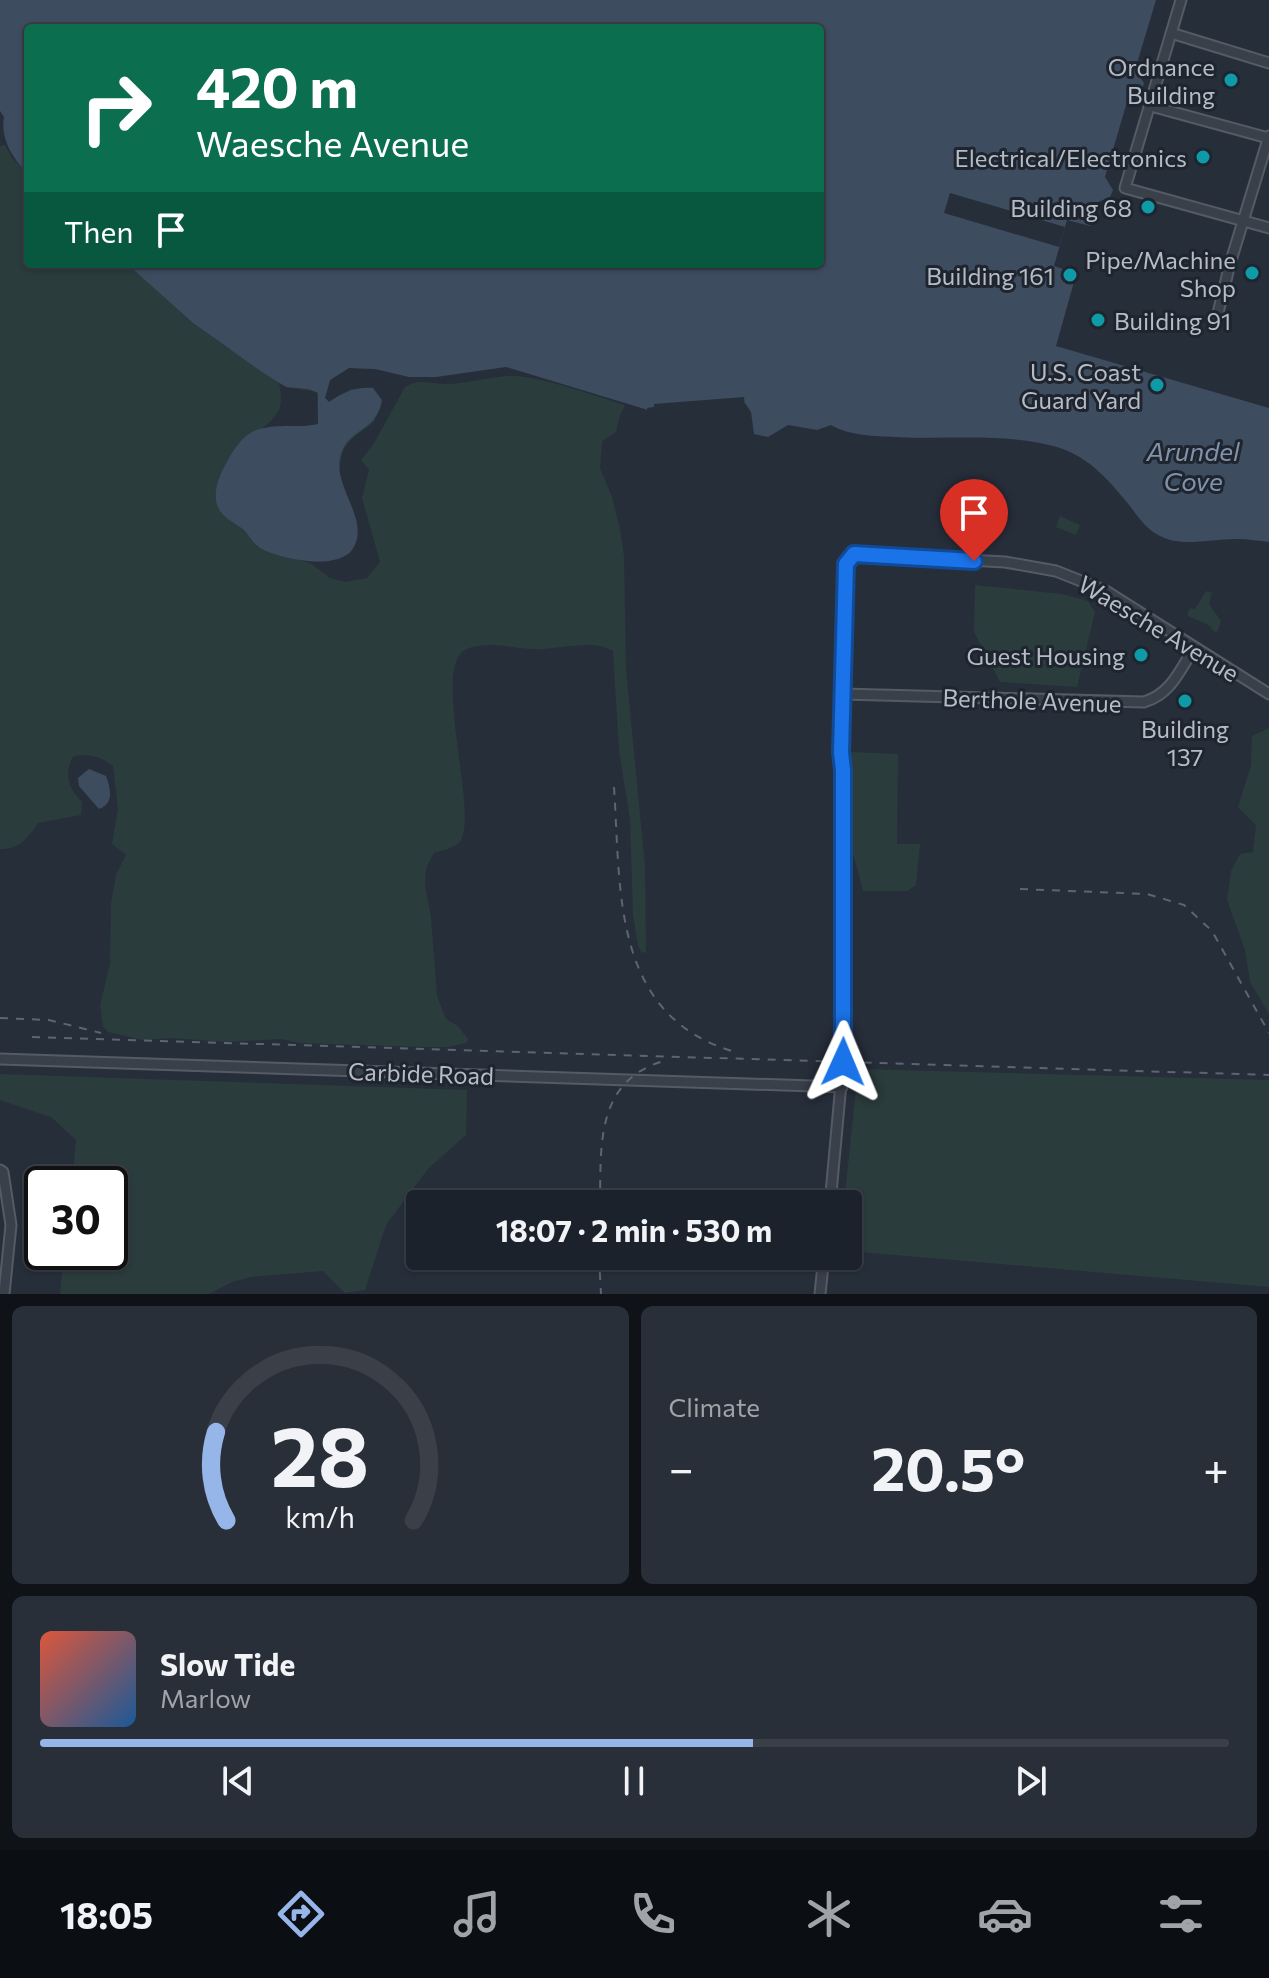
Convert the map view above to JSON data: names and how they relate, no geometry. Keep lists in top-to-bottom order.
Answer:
{
  "streets": {
    "street": ["Waesche Avenue", "Berthole Avenue", "Carbide Road"]
  },
  "crossings": [
    ["Waesche Avenue", "Berthole Avenue"]
  ],
  "water": ["Arundel Cove"],
  "places": [
    "Ordnance Building",
    "Electrical/Electronics",
    "Building 68",
    "Pipe/Machine Shop",
    "Building 161",
    "Building 91",
    "U.S. Coast Guard Yard",
    "Guest Housing",
    "Building 137"
  ],
  "page": {
    "turn": ["420 m", "Waesche Avenue"],
    "then": "Then",
    "limit": "30",
    "trip": "18:07 · 2 min · 530 m",
    "tile": "Climate",
    "heat": ["−", "20.5°", "+"],
    "song": ["Slow Tide", "Marlow"],
    "tabs": "18:05",
    "gauge": ["28", "km/h"]
  }
}
